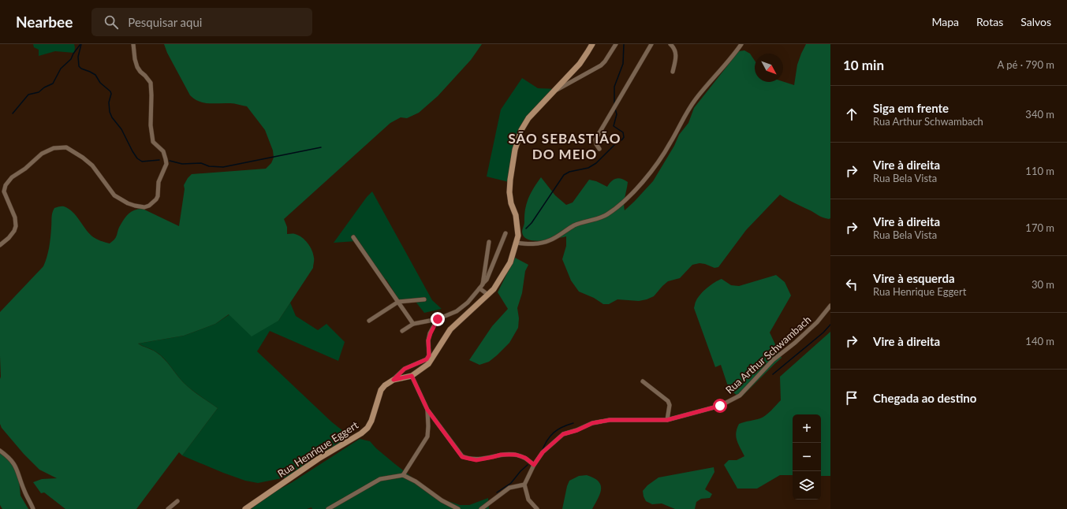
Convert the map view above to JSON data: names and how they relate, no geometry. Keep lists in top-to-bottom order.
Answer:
{
  "streets": {
    "street": ["Rua Arthur Schwambach", "Rua Henrique Eggert"]
  },
  "districts": ["SÃO SEBASTIÃO DO MEIO"],
  "north": "bottom right",
  "page": {
    "header": "Nearbee",
    "search": "Pesquisar aqui",
    "nav": ["Mapa", "Rotas", "Salvos"],
    "heading": ["10 min", "A pé · 790 m"],
    "list": [
      ["Siga em frente", "Rua Arthur Schwambach", "340 m"],
      ["Vire à direita", "Rua Bela Vista", "110 m"],
      ["Vire à direita", "Rua Bela Vista", "170 m"],
      ["Vire à esquerda", "Rua Henrique Eggert", "30 m"],
      ["Vire à direita", "140 m"],
      "Chegada ao destino"
    ],
    "map_buttons": ["+", "−"]
  }
}
